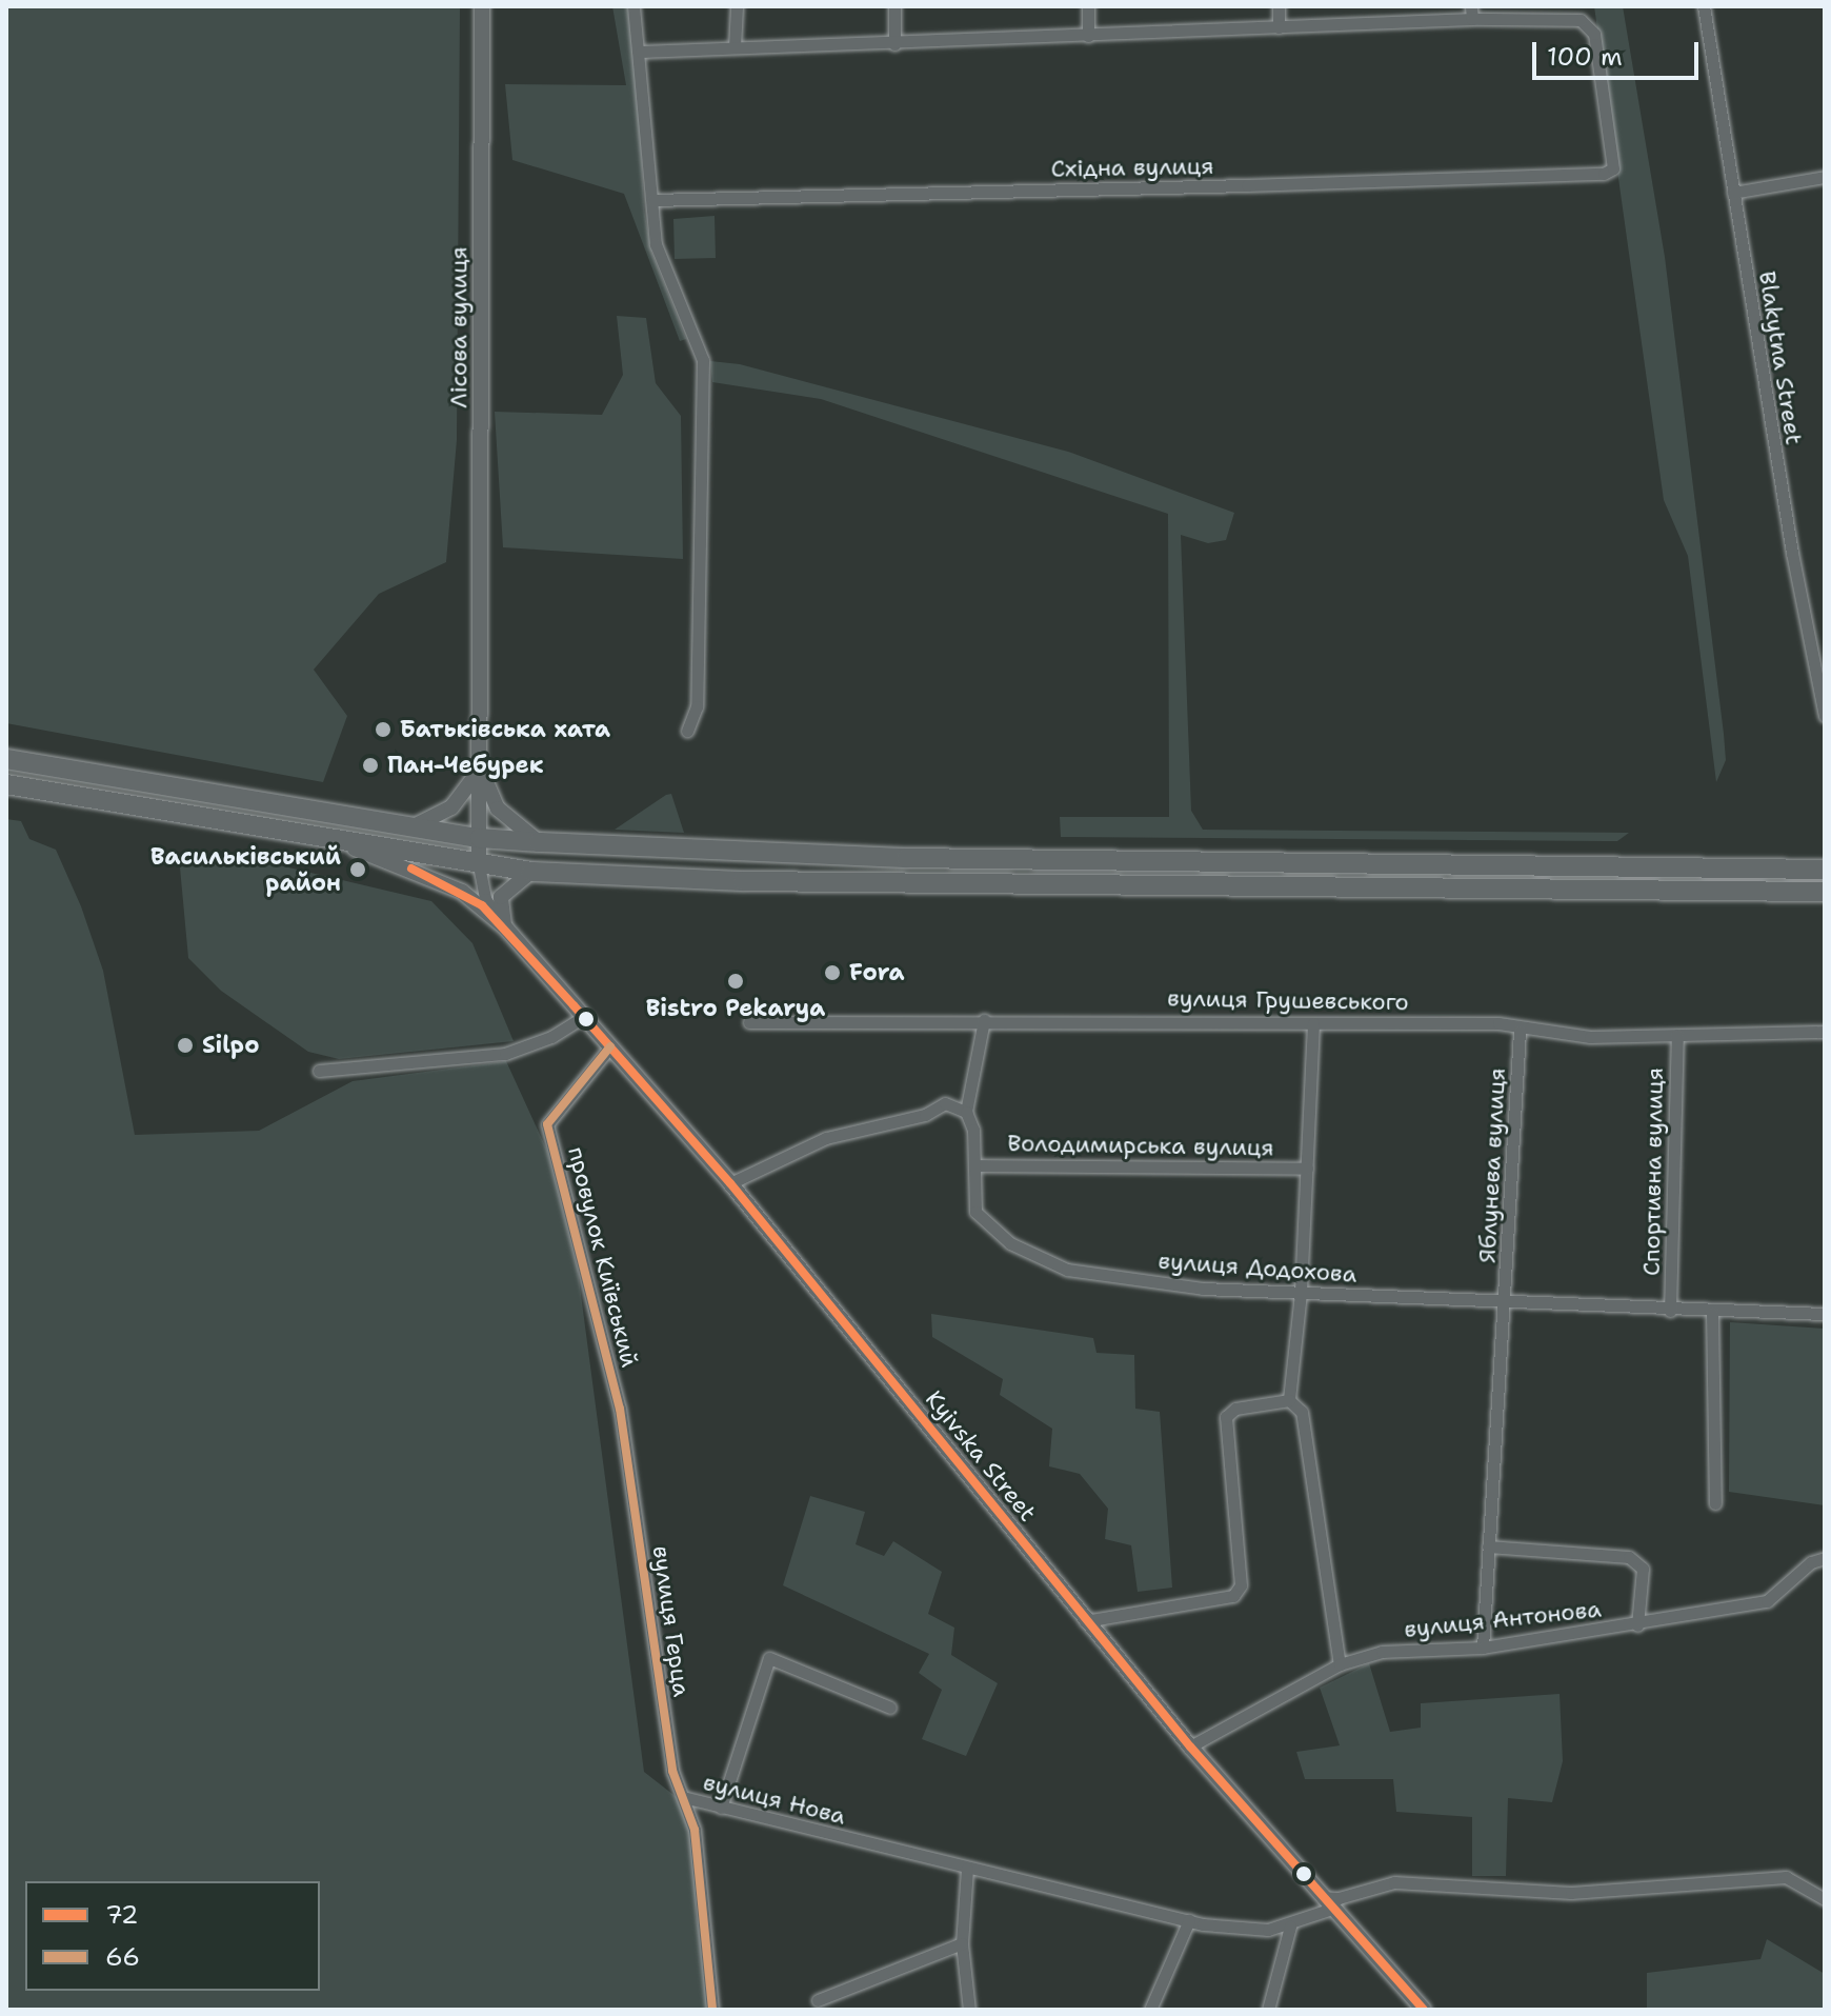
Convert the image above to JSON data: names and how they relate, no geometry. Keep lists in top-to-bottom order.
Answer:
{
  "streets": {
    "street": [
      "Східна вулиця",
      "Лісова вулиця",
      "Blakytna Street",
      "вулиця Грушевського",
      "Володимирська вулиця",
      "Яблунева вулиця",
      "Спортивна вулиця",
      "провулок Київський",
      "вулиця Додохова",
      "Kyivska Street",
      "вулиця Антонова",
      "вулиця Герца",
      "вулиця Нова"
    ]
  },
  "crossings": [
    ["вулиця Грушевського", "Яблунева вулиця"],
    ["вулиця Грушевського", "Спортивна вулиця"],
    ["Володимирська вулиця", "вулиця Додохова"],
    ["Яблунева вулиця", "вулиця Додохова"],
    ["Спортивна вулиця", "вулиця Додохова"],
    ["провулок Київський", "Kyivska Street"],
    ["провулок Київський", "вулиця Герца"],
    ["Kyivska Street", "вулиця Антонова"],
    ["Kyivska Street", "вулиця Нова"],
    ["вулиця Герца", "вулиця Нова"]
  ],
  "places": [
    "Батьківська хата",
    "Пан-Чебурек",
    "Васильківський район",
    "Fora",
    "Bistro Pekarya",
    "Silpo"
  ],
  "lines": ["transit line 72", "transit line 66"],
  "legend": ["72", "66"],
  "scale_bar": "100 m"
}
